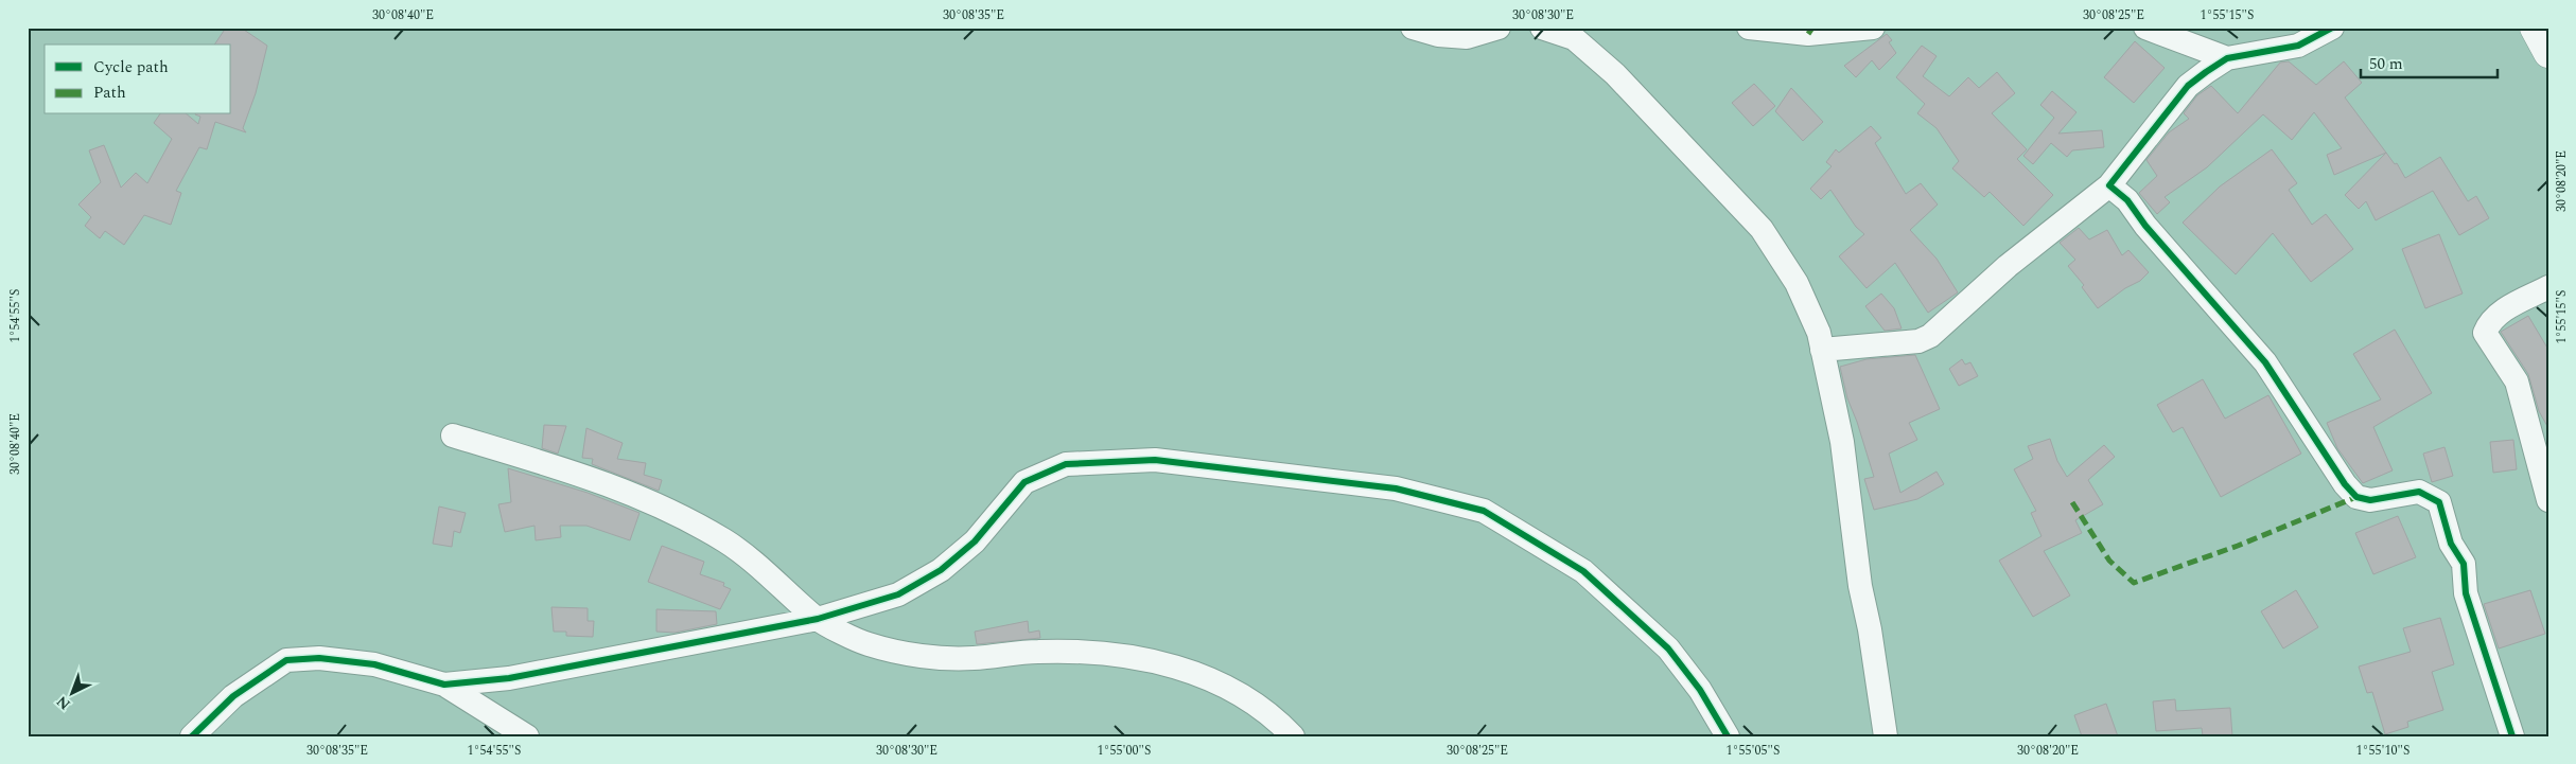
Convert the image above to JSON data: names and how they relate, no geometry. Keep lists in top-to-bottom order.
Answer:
{
  "legend": ["Cycle path", "Path"],
  "scale_bar": "50 m",
  "north": "bottom left",
  "coordinates": [
    "30°08'40\"E",
    "30°08'35\"E",
    "30°08'30\"E",
    "30°08'25\"E",
    "1°55'15\"S",
    "30°08'20\"E",
    "1°54'55\"S",
    "1°55'00\"S",
    "1°55'05\"S",
    "1°55'10\"S"
  ]
}
